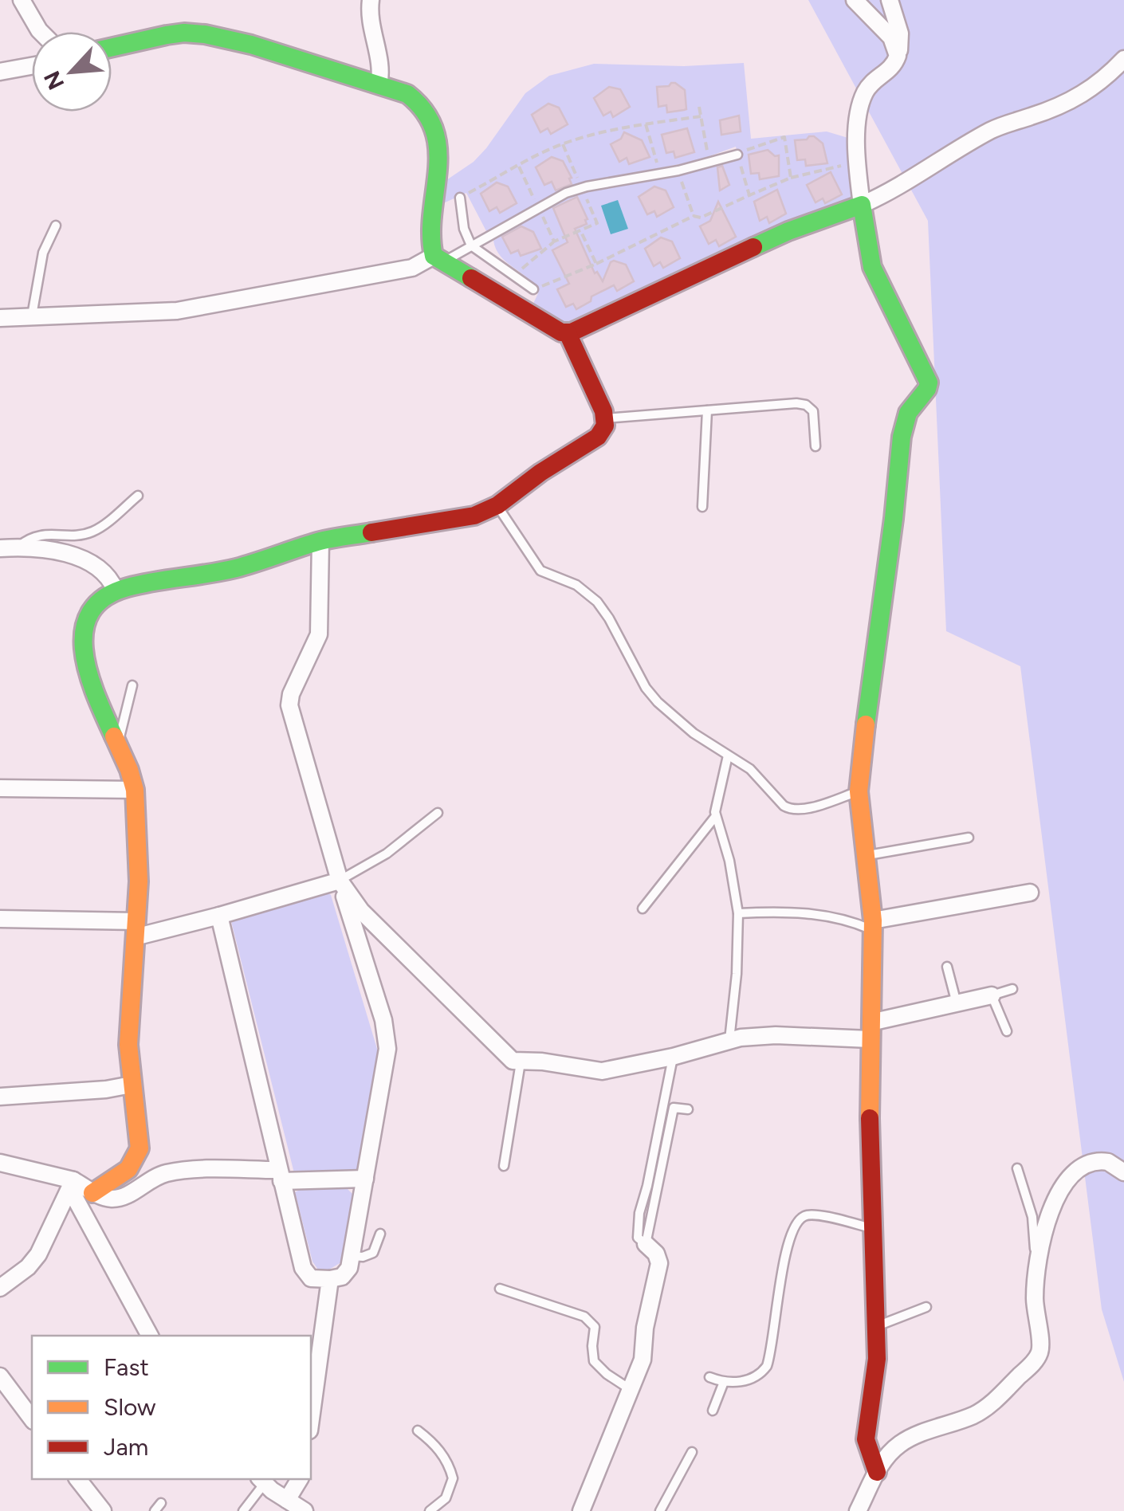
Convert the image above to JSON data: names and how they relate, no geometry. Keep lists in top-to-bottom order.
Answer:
{
  "legend": ["Fast", "Slow", "Jam"],
  "north": "bottom left"
}
